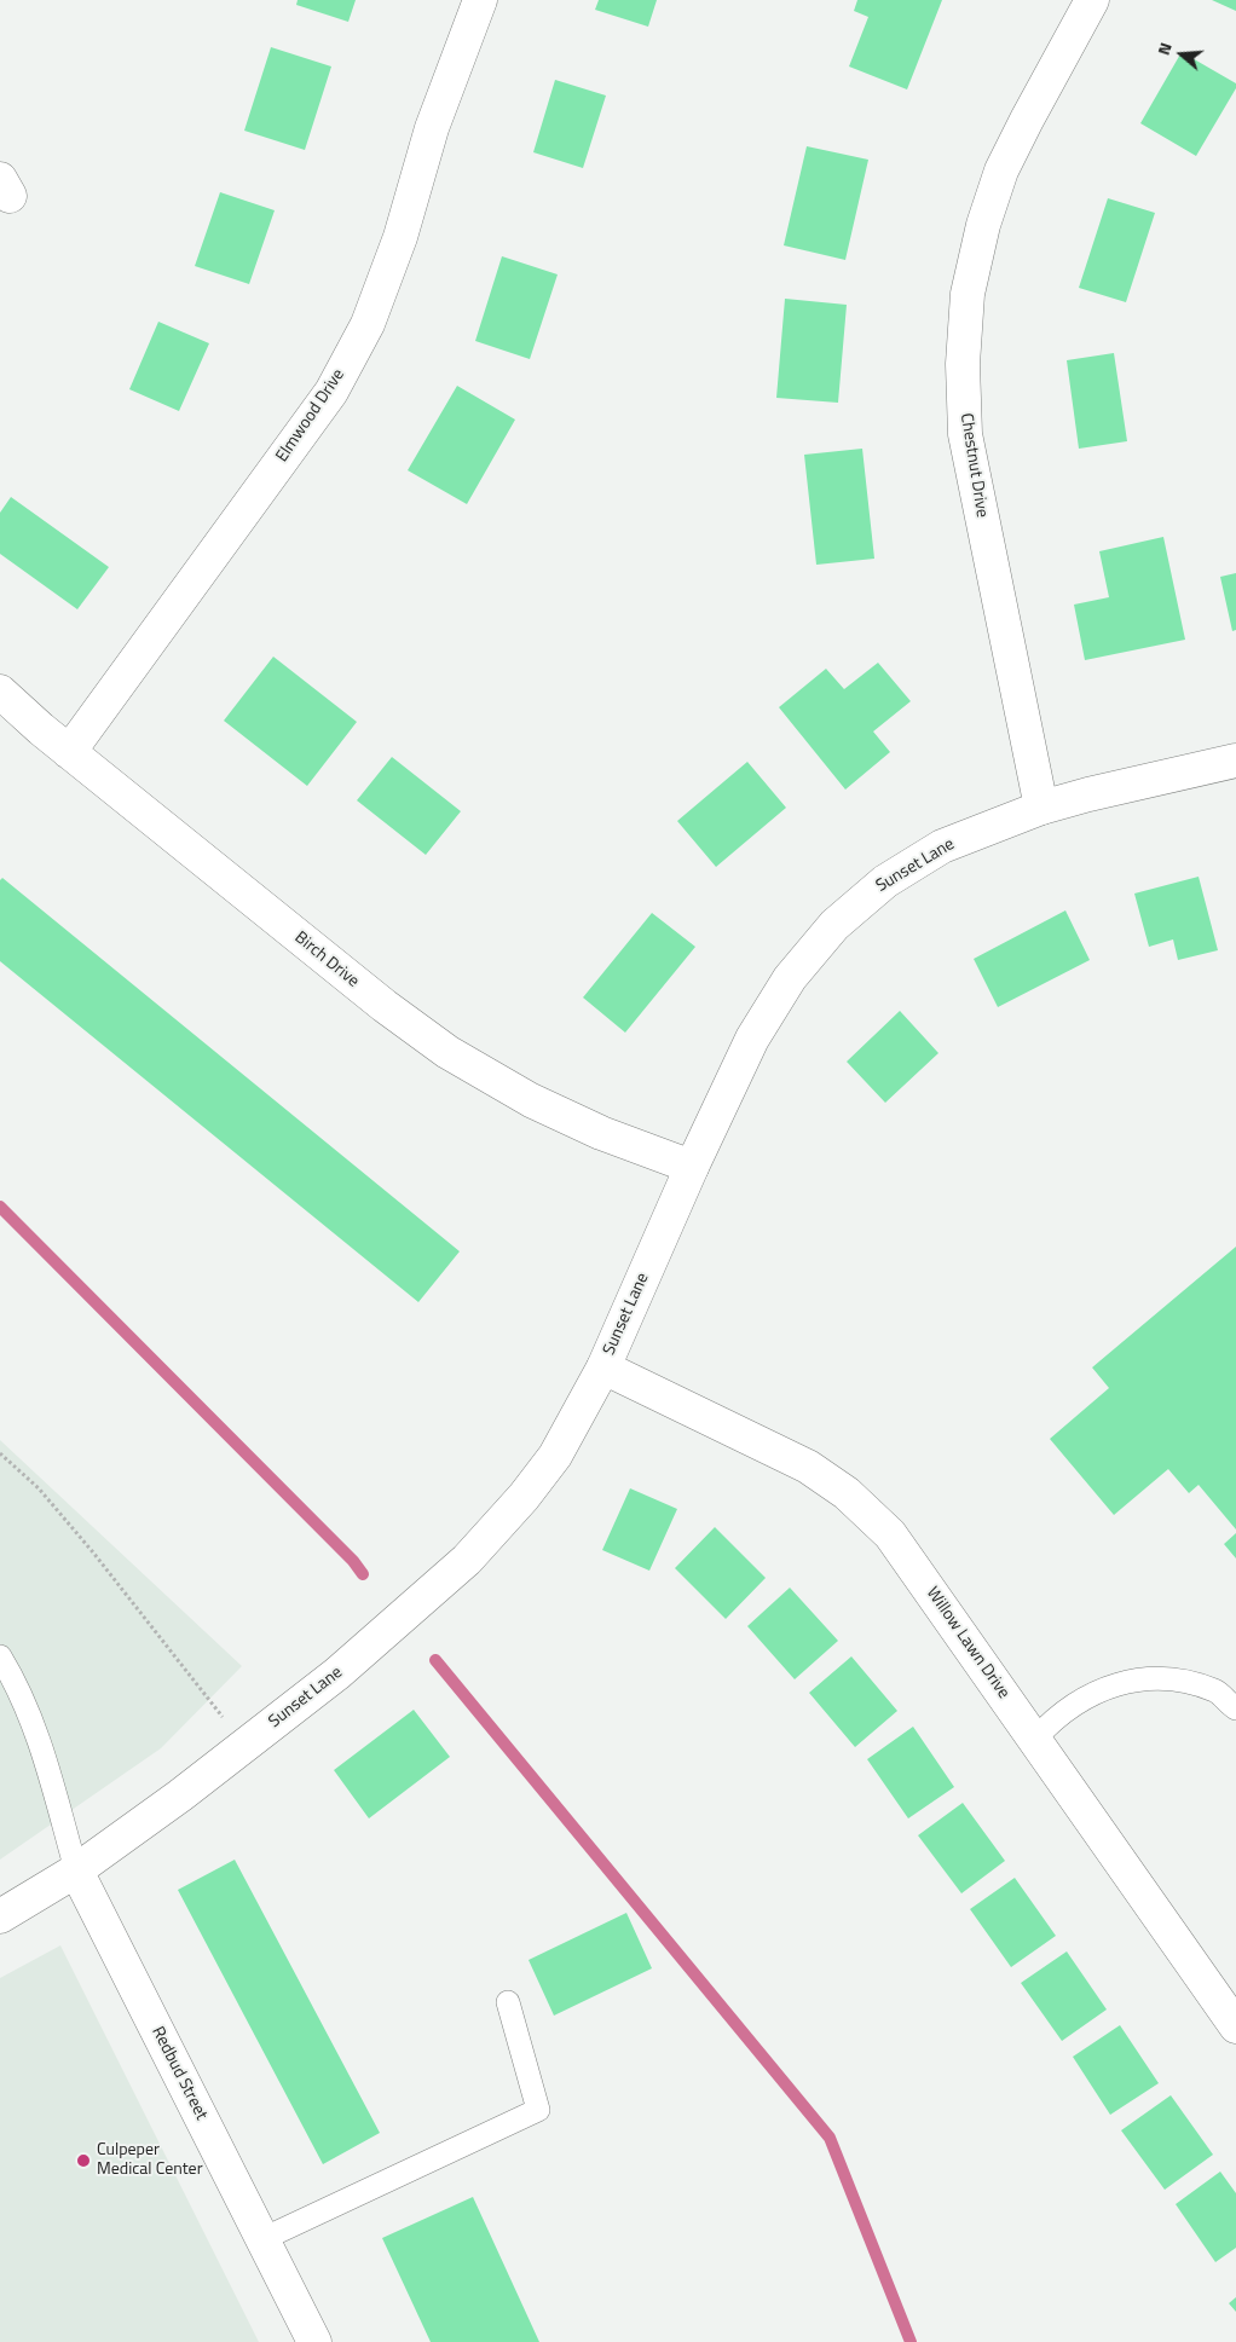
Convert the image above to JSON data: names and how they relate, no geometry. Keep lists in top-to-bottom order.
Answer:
{
  "streets": {
    "street": [
      "Elmwood Drive",
      "Chestnut Drive",
      "Sunset Lane",
      "Birch Drive",
      "Willow Lawn Drive",
      "Redbud Street"
    ]
  },
  "crossings": [
    ["Elmwood Drive", "Birch Drive"],
    ["Chestnut Drive", "Sunset Lane"],
    ["Sunset Lane", "Birch Drive"],
    ["Sunset Lane", "Willow Lawn Drive"],
    ["Sunset Lane", "Redbud Street"]
  ],
  "places": ["Culpeper Medical Center"],
  "north": "left"
}
